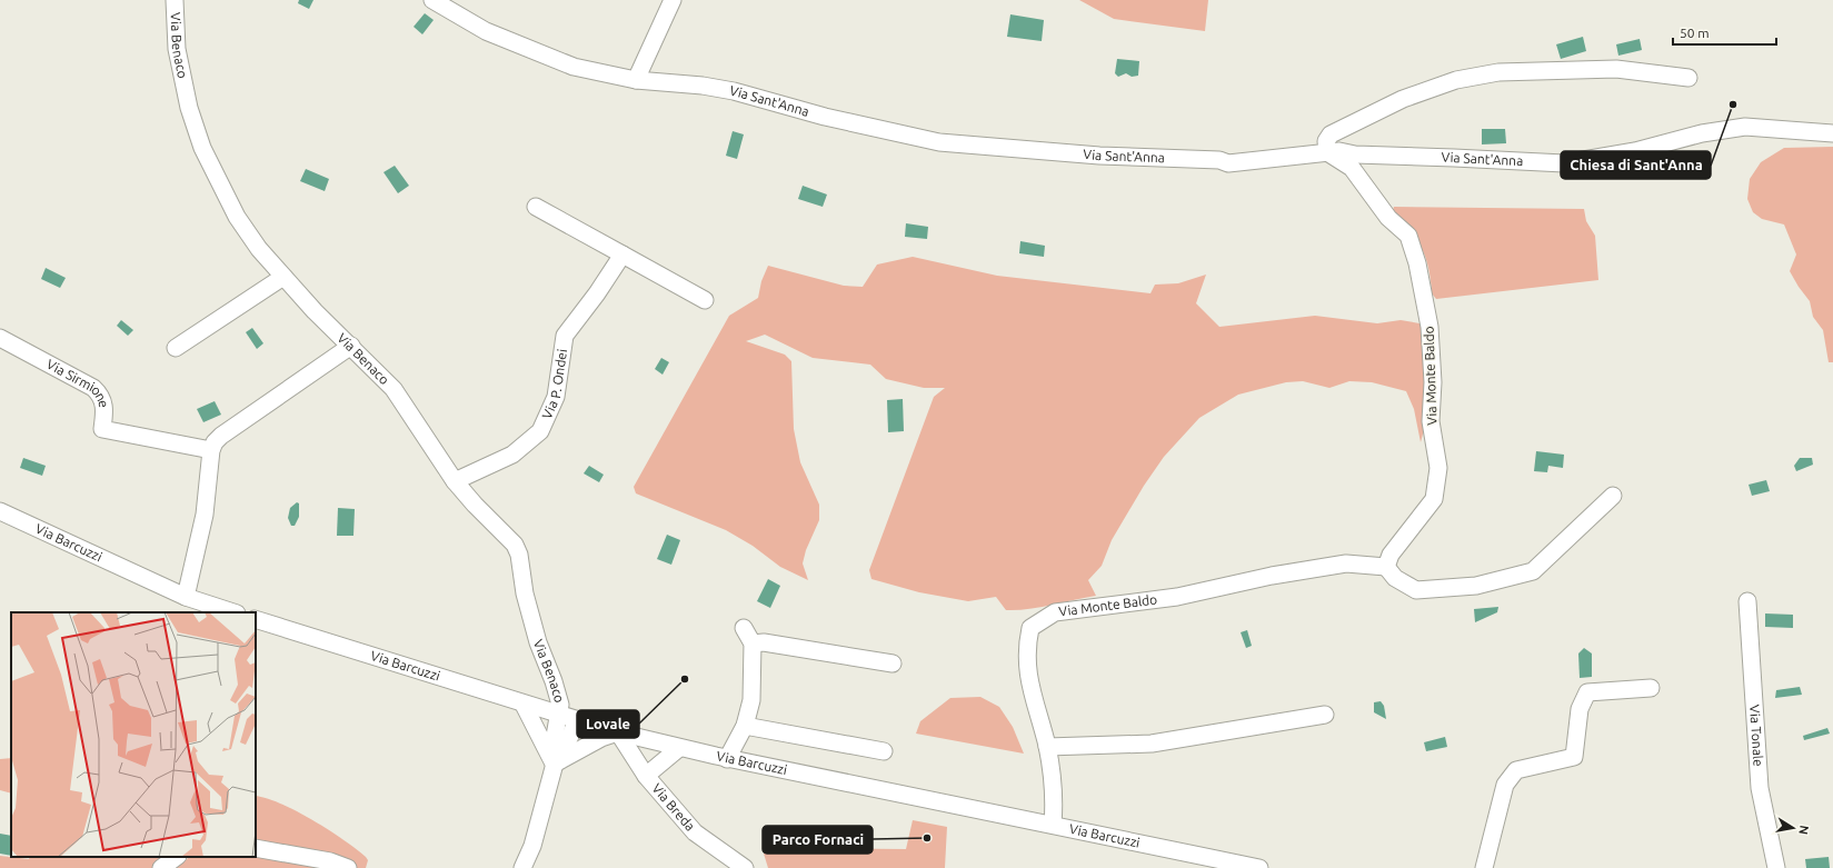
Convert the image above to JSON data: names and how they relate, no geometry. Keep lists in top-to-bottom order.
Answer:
{
  "streets": {
    "street": [
      "Via Benaco",
      "Via Sant'Anna",
      "Via Monte Baldo",
      "Via P. Ondei",
      "Via Sirmione",
      "Via Barcuzzi",
      "Via Tonale",
      "Via Breda"
    ]
  },
  "crossings": [
    ["Via Benaco", "Via P. Ondei"],
    ["Via Benaco", "Via Barcuzzi"],
    ["Via Sant'Anna", "Via Monte Baldo"],
    ["Via Monte Baldo", "Via Barcuzzi"],
    ["Via Barcuzzi", "Via Breda"]
  ],
  "places": ["Chiesa di Sant'Anna", "Lovale", "Parco Fornaci"],
  "scale_bar": "50 m",
  "north": "right"
}
